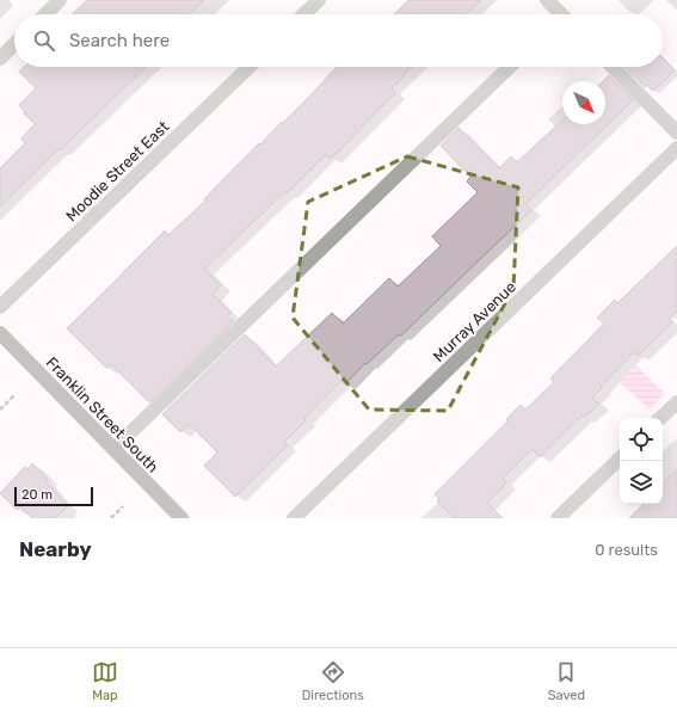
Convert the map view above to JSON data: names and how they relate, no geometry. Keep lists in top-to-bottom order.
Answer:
{
  "streets": {
    "street": ["Moodie Street East", "Murray Avenue", "Franklin Street South"]
  },
  "scale_bar": "20 m",
  "north": "bottom right",
  "page": {
    "search": "Search here",
    "scale": "20 m",
    "heading": ["Nearby", "0 results"],
    "nav": ["Map", "Directions", "Saved"]
  }
}
